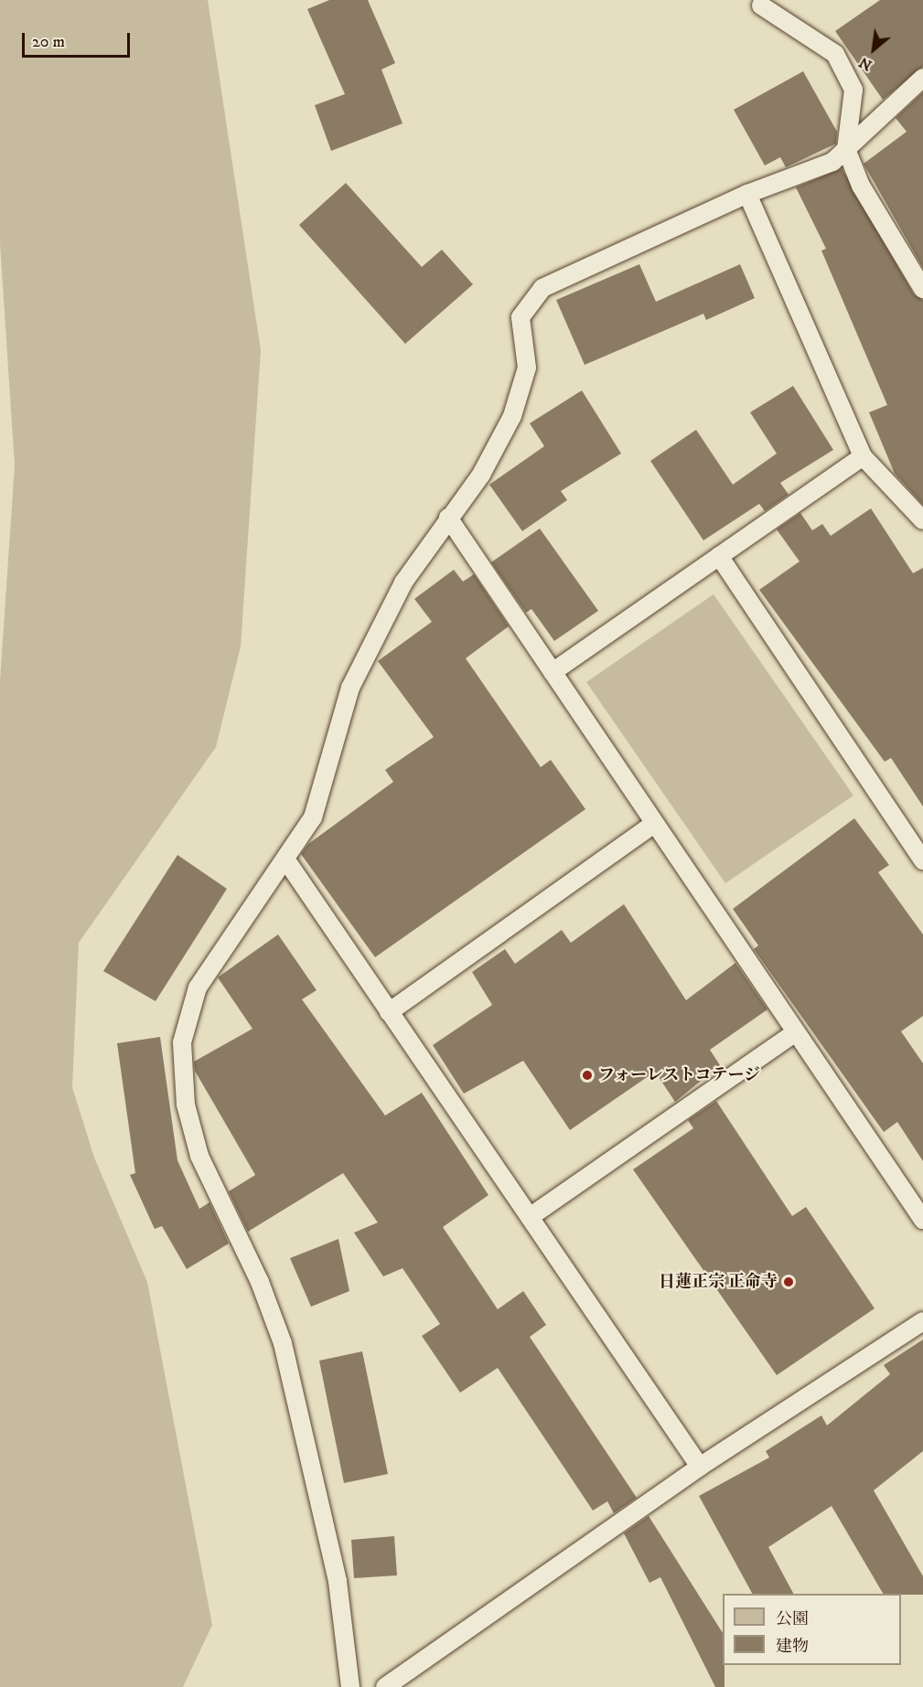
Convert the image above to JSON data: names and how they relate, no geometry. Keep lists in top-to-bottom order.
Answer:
{
  "places": ["フォーレストコテージ", "日蓮正宗 正命寺"],
  "legend": ["公園", "建物"],
  "scale_bar": "20 m",
  "north": "bottom left"
}
